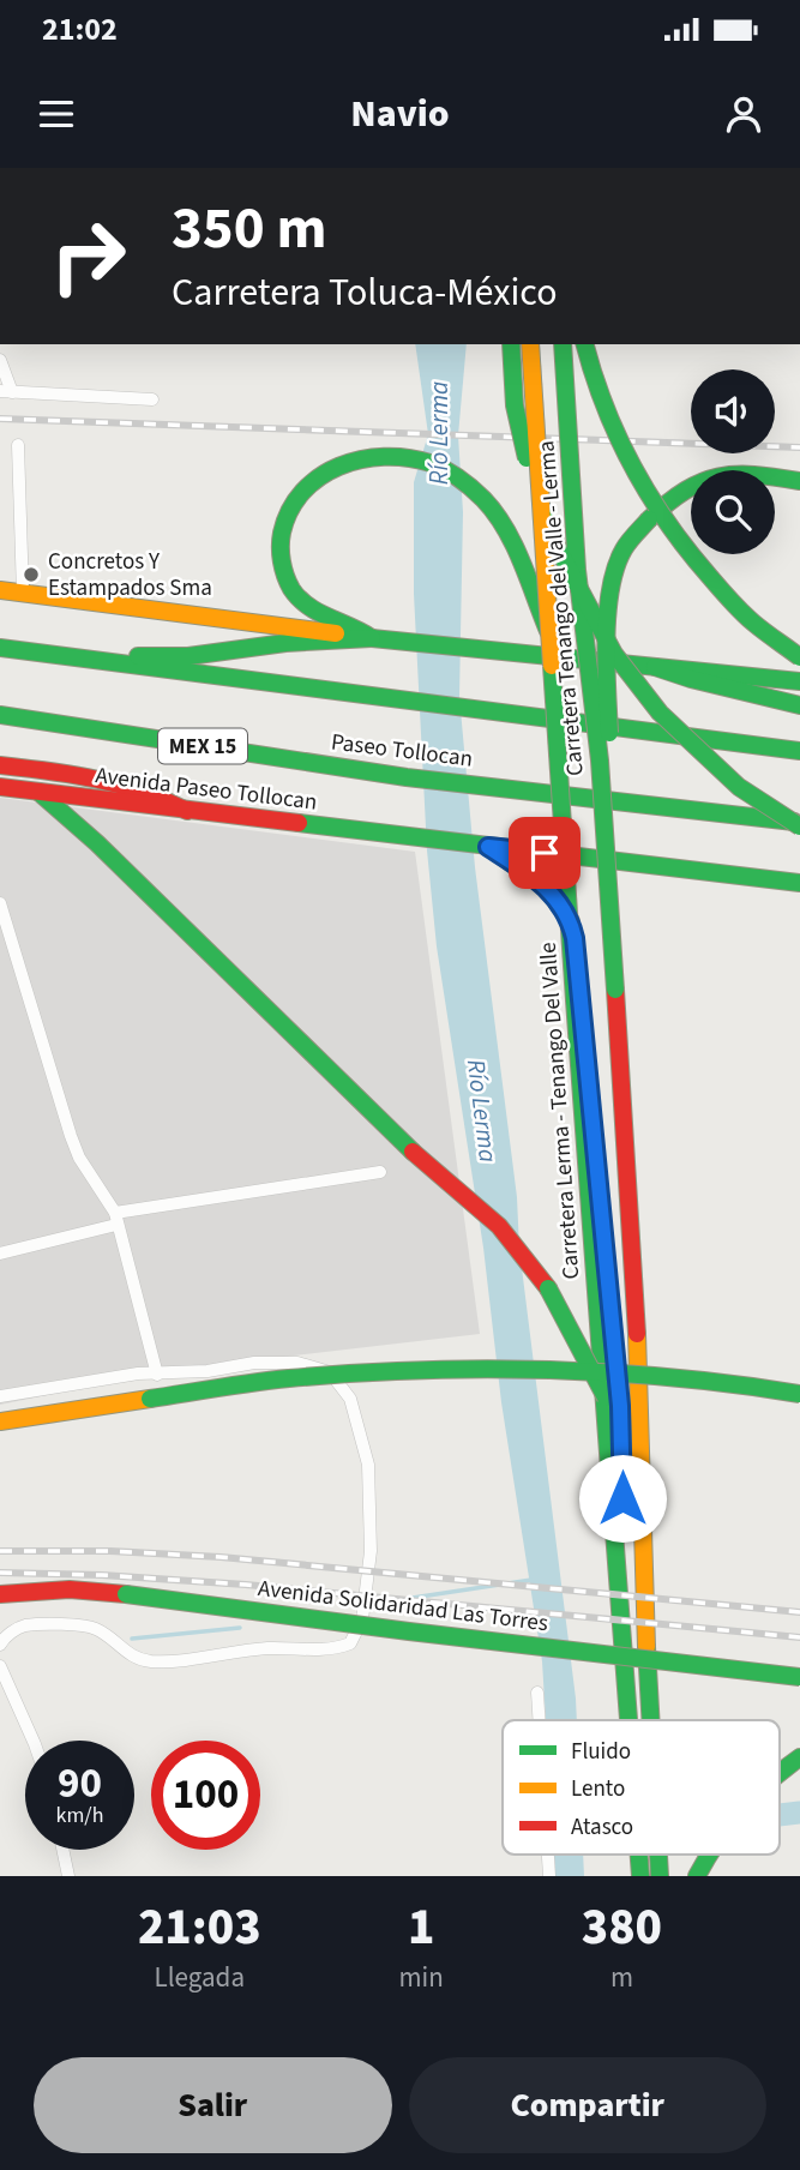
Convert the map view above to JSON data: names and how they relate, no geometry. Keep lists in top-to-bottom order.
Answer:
{
  "streets": {
    "main road": [
      "Carretera Tenango del Valle - Lerma",
      "MEX 15",
      "Paseo Tollocan",
      "Avenida Paseo Tollocan",
      "Carretera Lerma - Tenango Del Valle",
      "Avenida Solidaridad Las Torres"
    ]
  },
  "water": ["Río Lerma"],
  "places": ["Concretos Y Estampados Sma"],
  "legend": ["Fluido", "Lento", "Atasco"],
  "page": {
    "status": "21:02",
    "header": "Navio",
    "turn": ["350 m", "Carretera Toluca-México"],
    "speed": "90 km/h",
    "limit": "100",
    "eta": [
      "21:03",
      "Llegada",
      "1",
      "min",
      "380",
      "m"
    ],
    "buttons": ["Salir", "Compartir"]
  }
}
